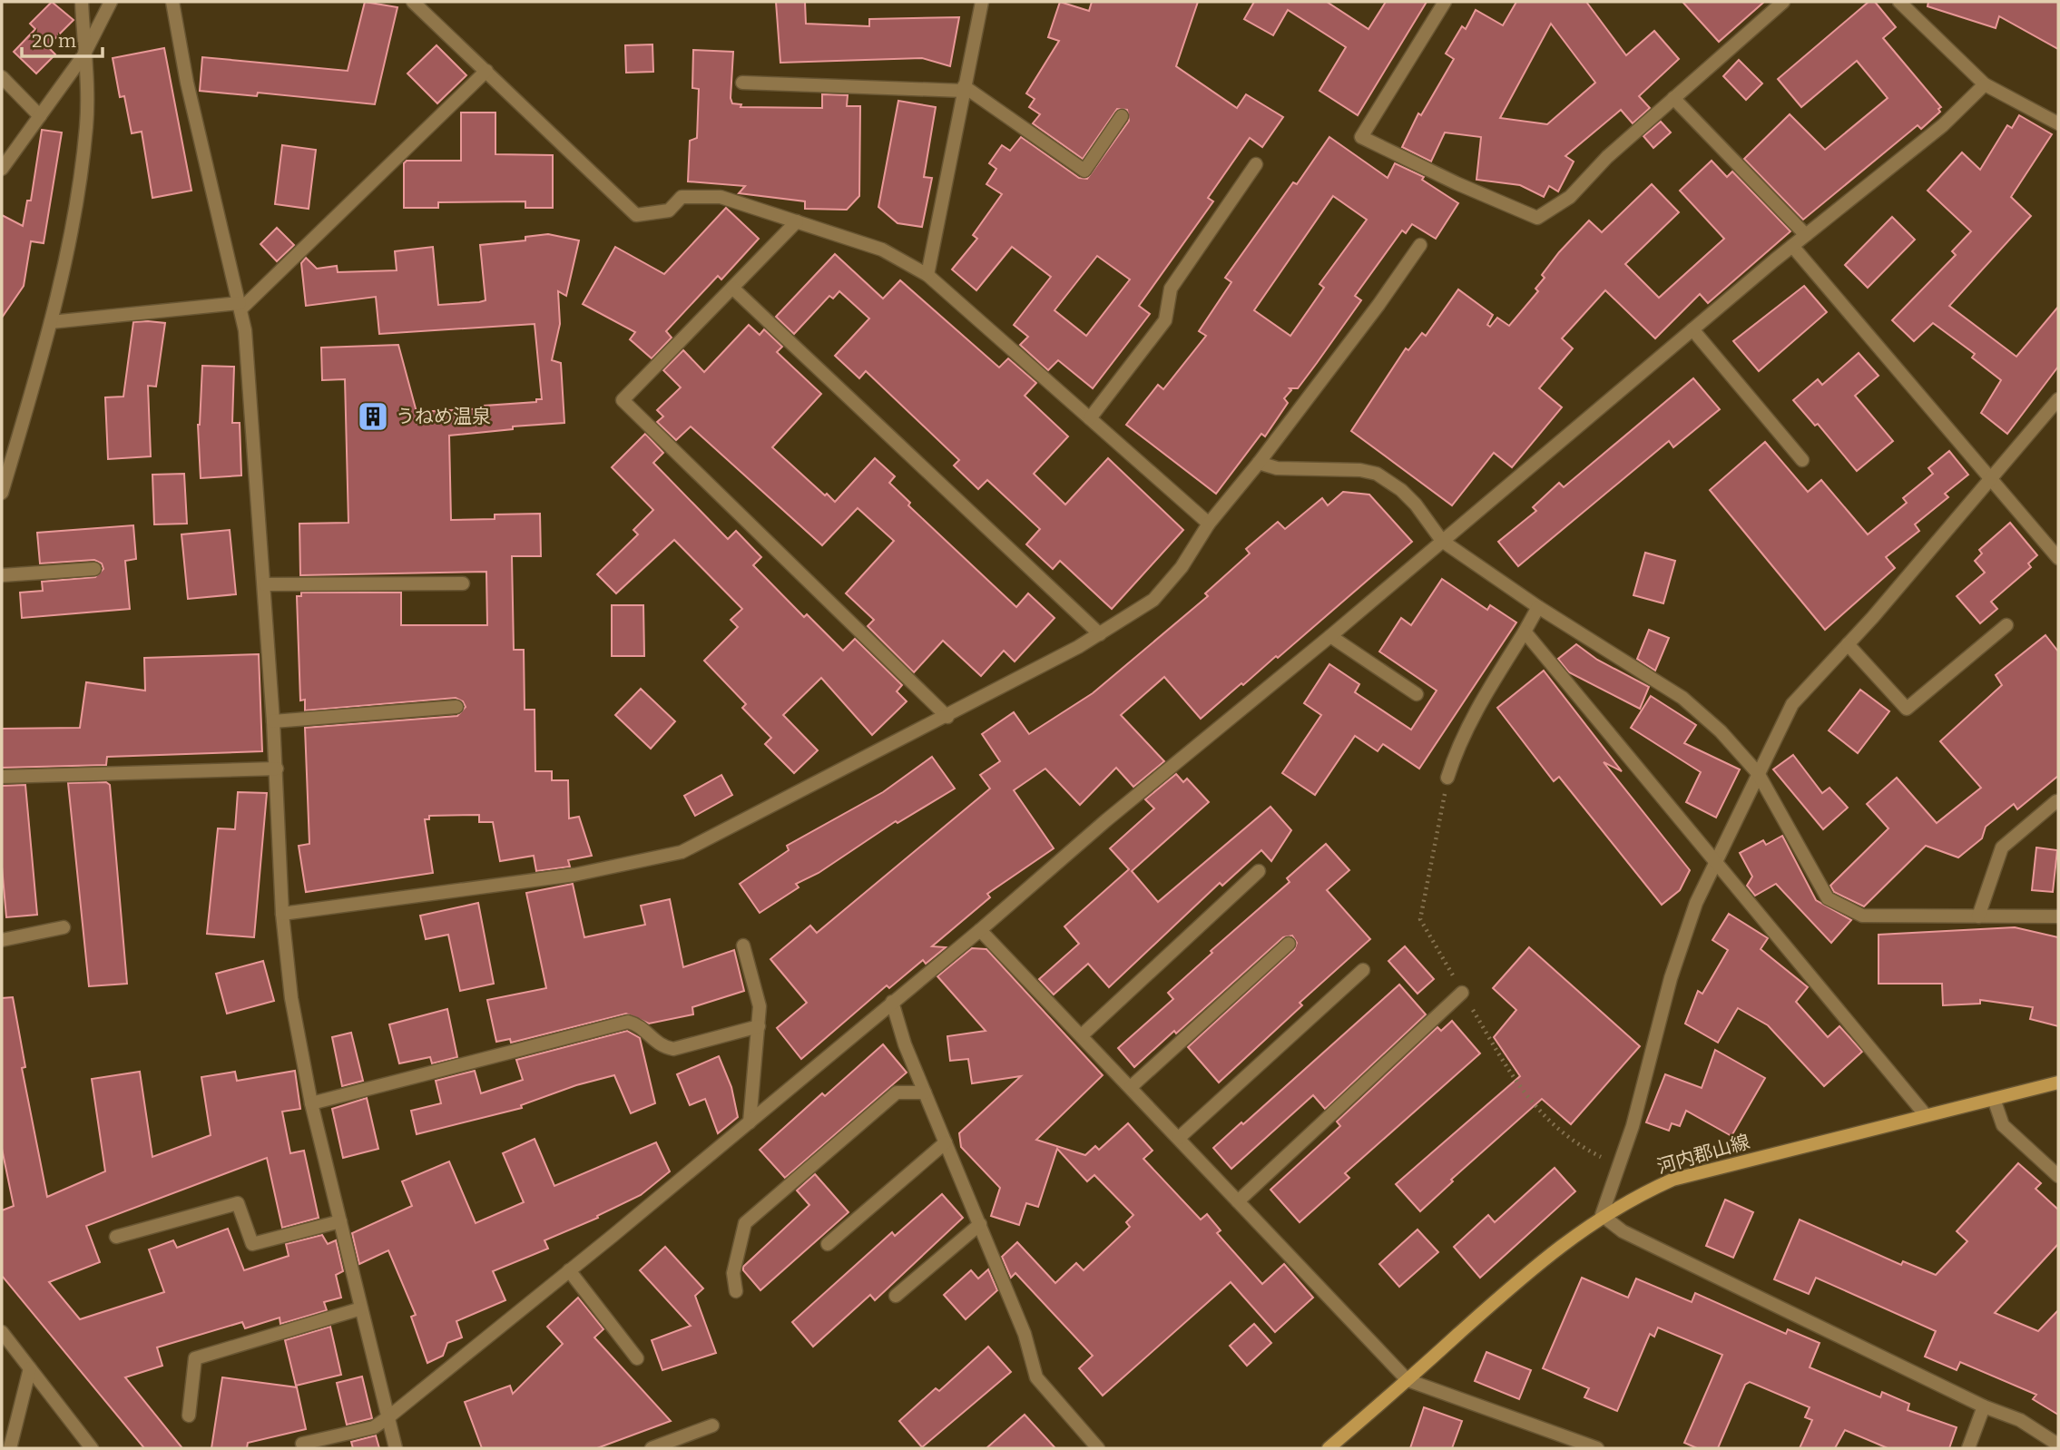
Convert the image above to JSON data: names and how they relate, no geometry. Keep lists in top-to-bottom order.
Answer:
{
  "streets": {
    "main road": ["河内郡山線"]
  },
  "places": {
    "building": ["うねめ温泉"]
  },
  "scale_bar": "20 m"
}
